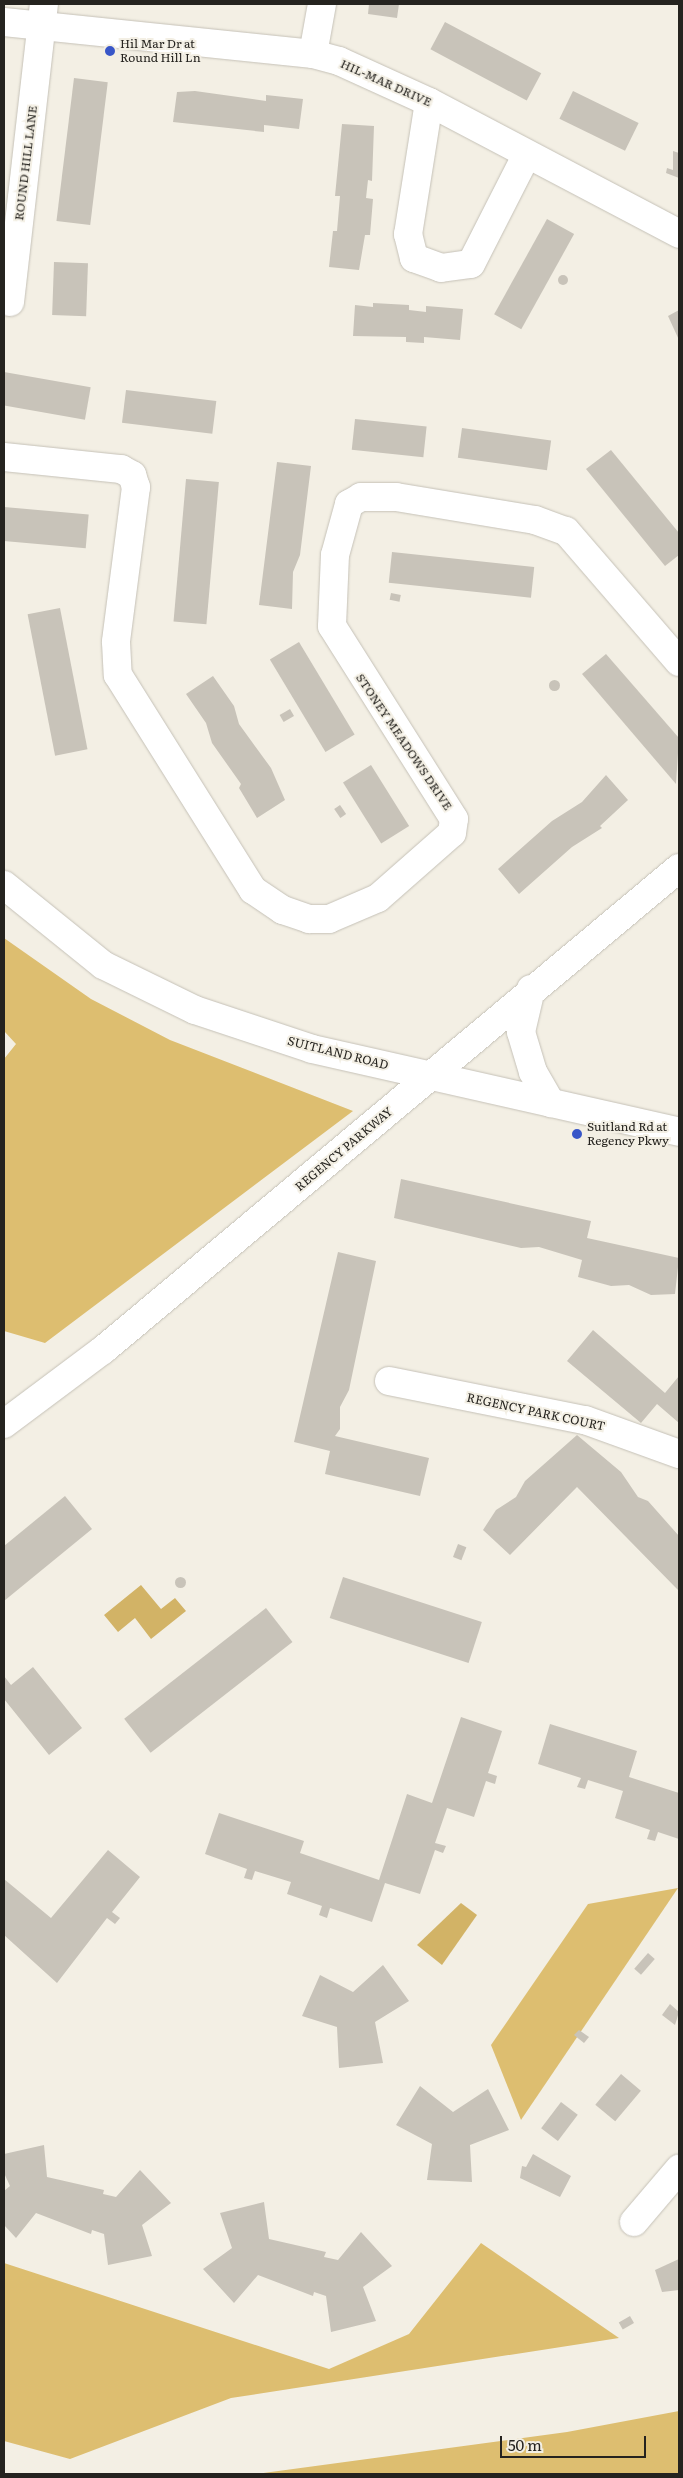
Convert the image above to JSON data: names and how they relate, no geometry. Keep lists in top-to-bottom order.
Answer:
{
  "streets": {
    "street": [
      "HIL-MAR DRIVE",
      "ROUND HILL LANE",
      "STONEY MEADOWS DRIVE",
      "SUITLAND ROAD",
      "REGENCY PARKWAY",
      "REGENCY PARK COURT"
    ]
  },
  "crossings": [
    ["HIL-MAR DRIVE", "ROUND HILL LANE"],
    ["SUITLAND ROAD", "REGENCY PARKWAY"]
  ],
  "places": ["Hil Mar Dr at Round Hill Ln", "Suitland Rd at Regency Pkwy"],
  "scale_bar": "50 m"
}
